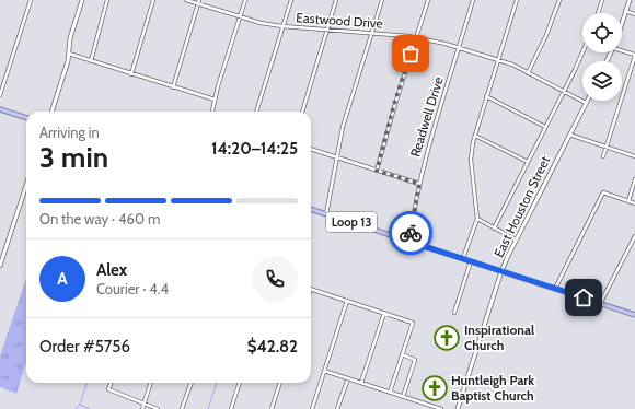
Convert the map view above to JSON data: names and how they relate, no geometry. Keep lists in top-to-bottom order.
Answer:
{
  "streets": {
    "main road": ["East Houston Street", "Loop 13"],
    "street": ["Eastwood Drive", "Readwell Drive"]
  },
  "crossings": [
    ["Eastwood Drive", "Readwell Drive"],
    ["Eastwood Drive", "East Houston Street"],
    ["Readwell Drive", "Loop 13"],
    ["East Houston Street", "Loop 13"]
  ],
  "places": {
    "church": ["Inspirational Church", "Huntleigh Park Baptist Church"]
  },
  "page": {
    "heading": ["3 min", "Arriving in", "14:20–14:25"],
    "panel": [
      "Alex",
      "Courier · 4.4",
      "Order #5756",
      "$42.82"
    ],
    "bar": "On the way · 460 m",
    "round": "A"
  }
}
